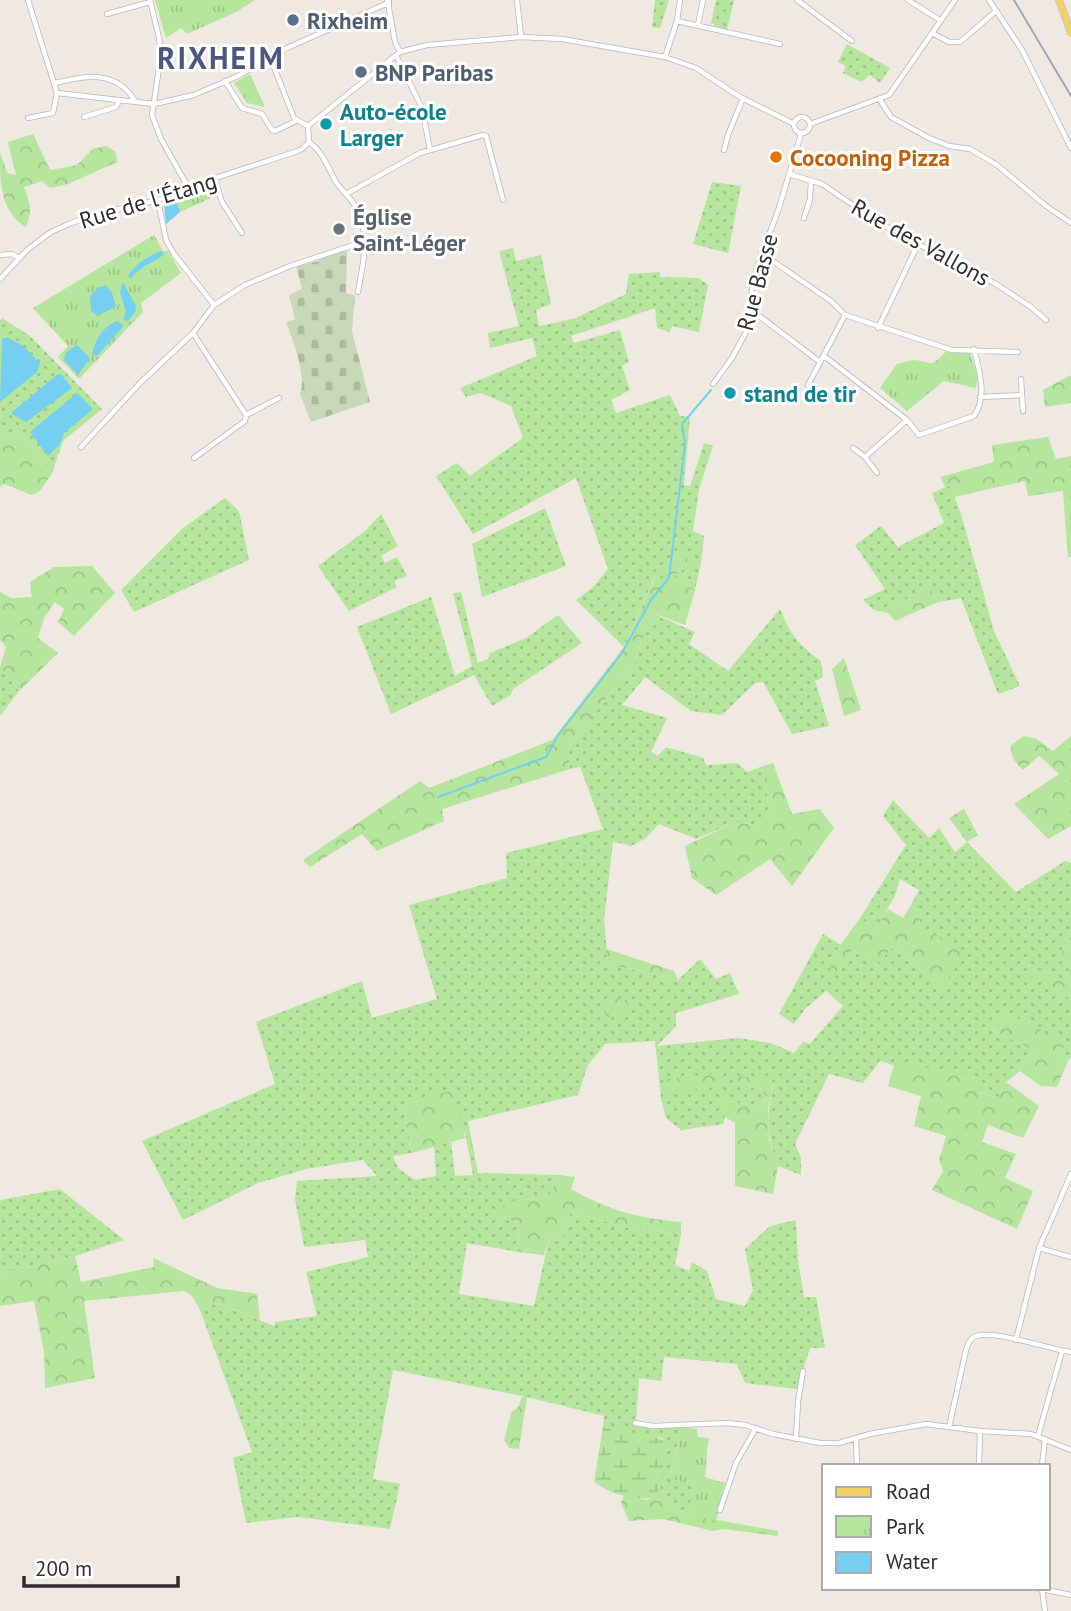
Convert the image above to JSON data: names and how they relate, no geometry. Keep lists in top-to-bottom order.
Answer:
{
  "streets": {
    "street": ["Rue de l'Étang", "Rue des Vallons", "Rue Basse"]
  },
  "crossings": [
    ["Rue des Vallons", "Rue Basse"]
  ],
  "districts": ["RIXHEIM"],
  "places": [
    "Rixheim",
    "BNP Paribas",
    "Auto-école Larger",
    "Cocooning Pizza",
    "Église Saint-Léger",
    "stand de tir"
  ],
  "legend": ["Road", "Park", "Water"],
  "scale_bar": "200 m"
}
